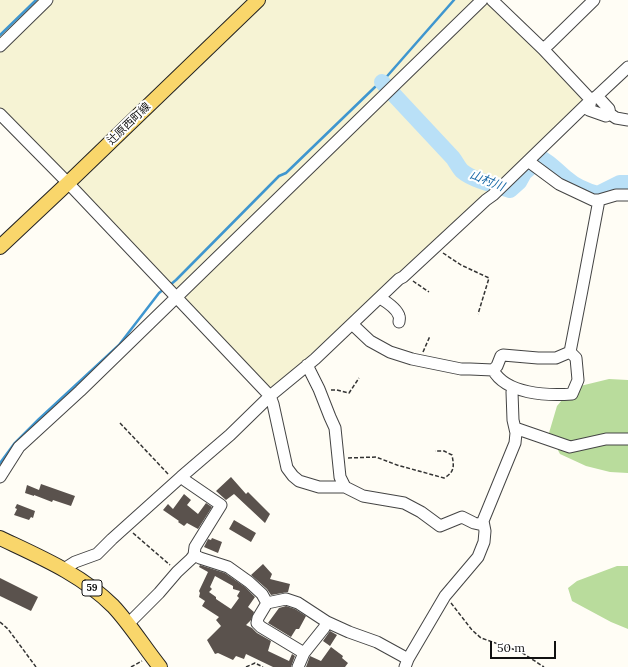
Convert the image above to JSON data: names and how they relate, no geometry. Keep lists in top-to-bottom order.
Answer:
{
  "streets": {
    "main road": ["辻原西町線", "59"]
  },
  "water": ["山村川"],
  "scale_bar": "50 m"
}
